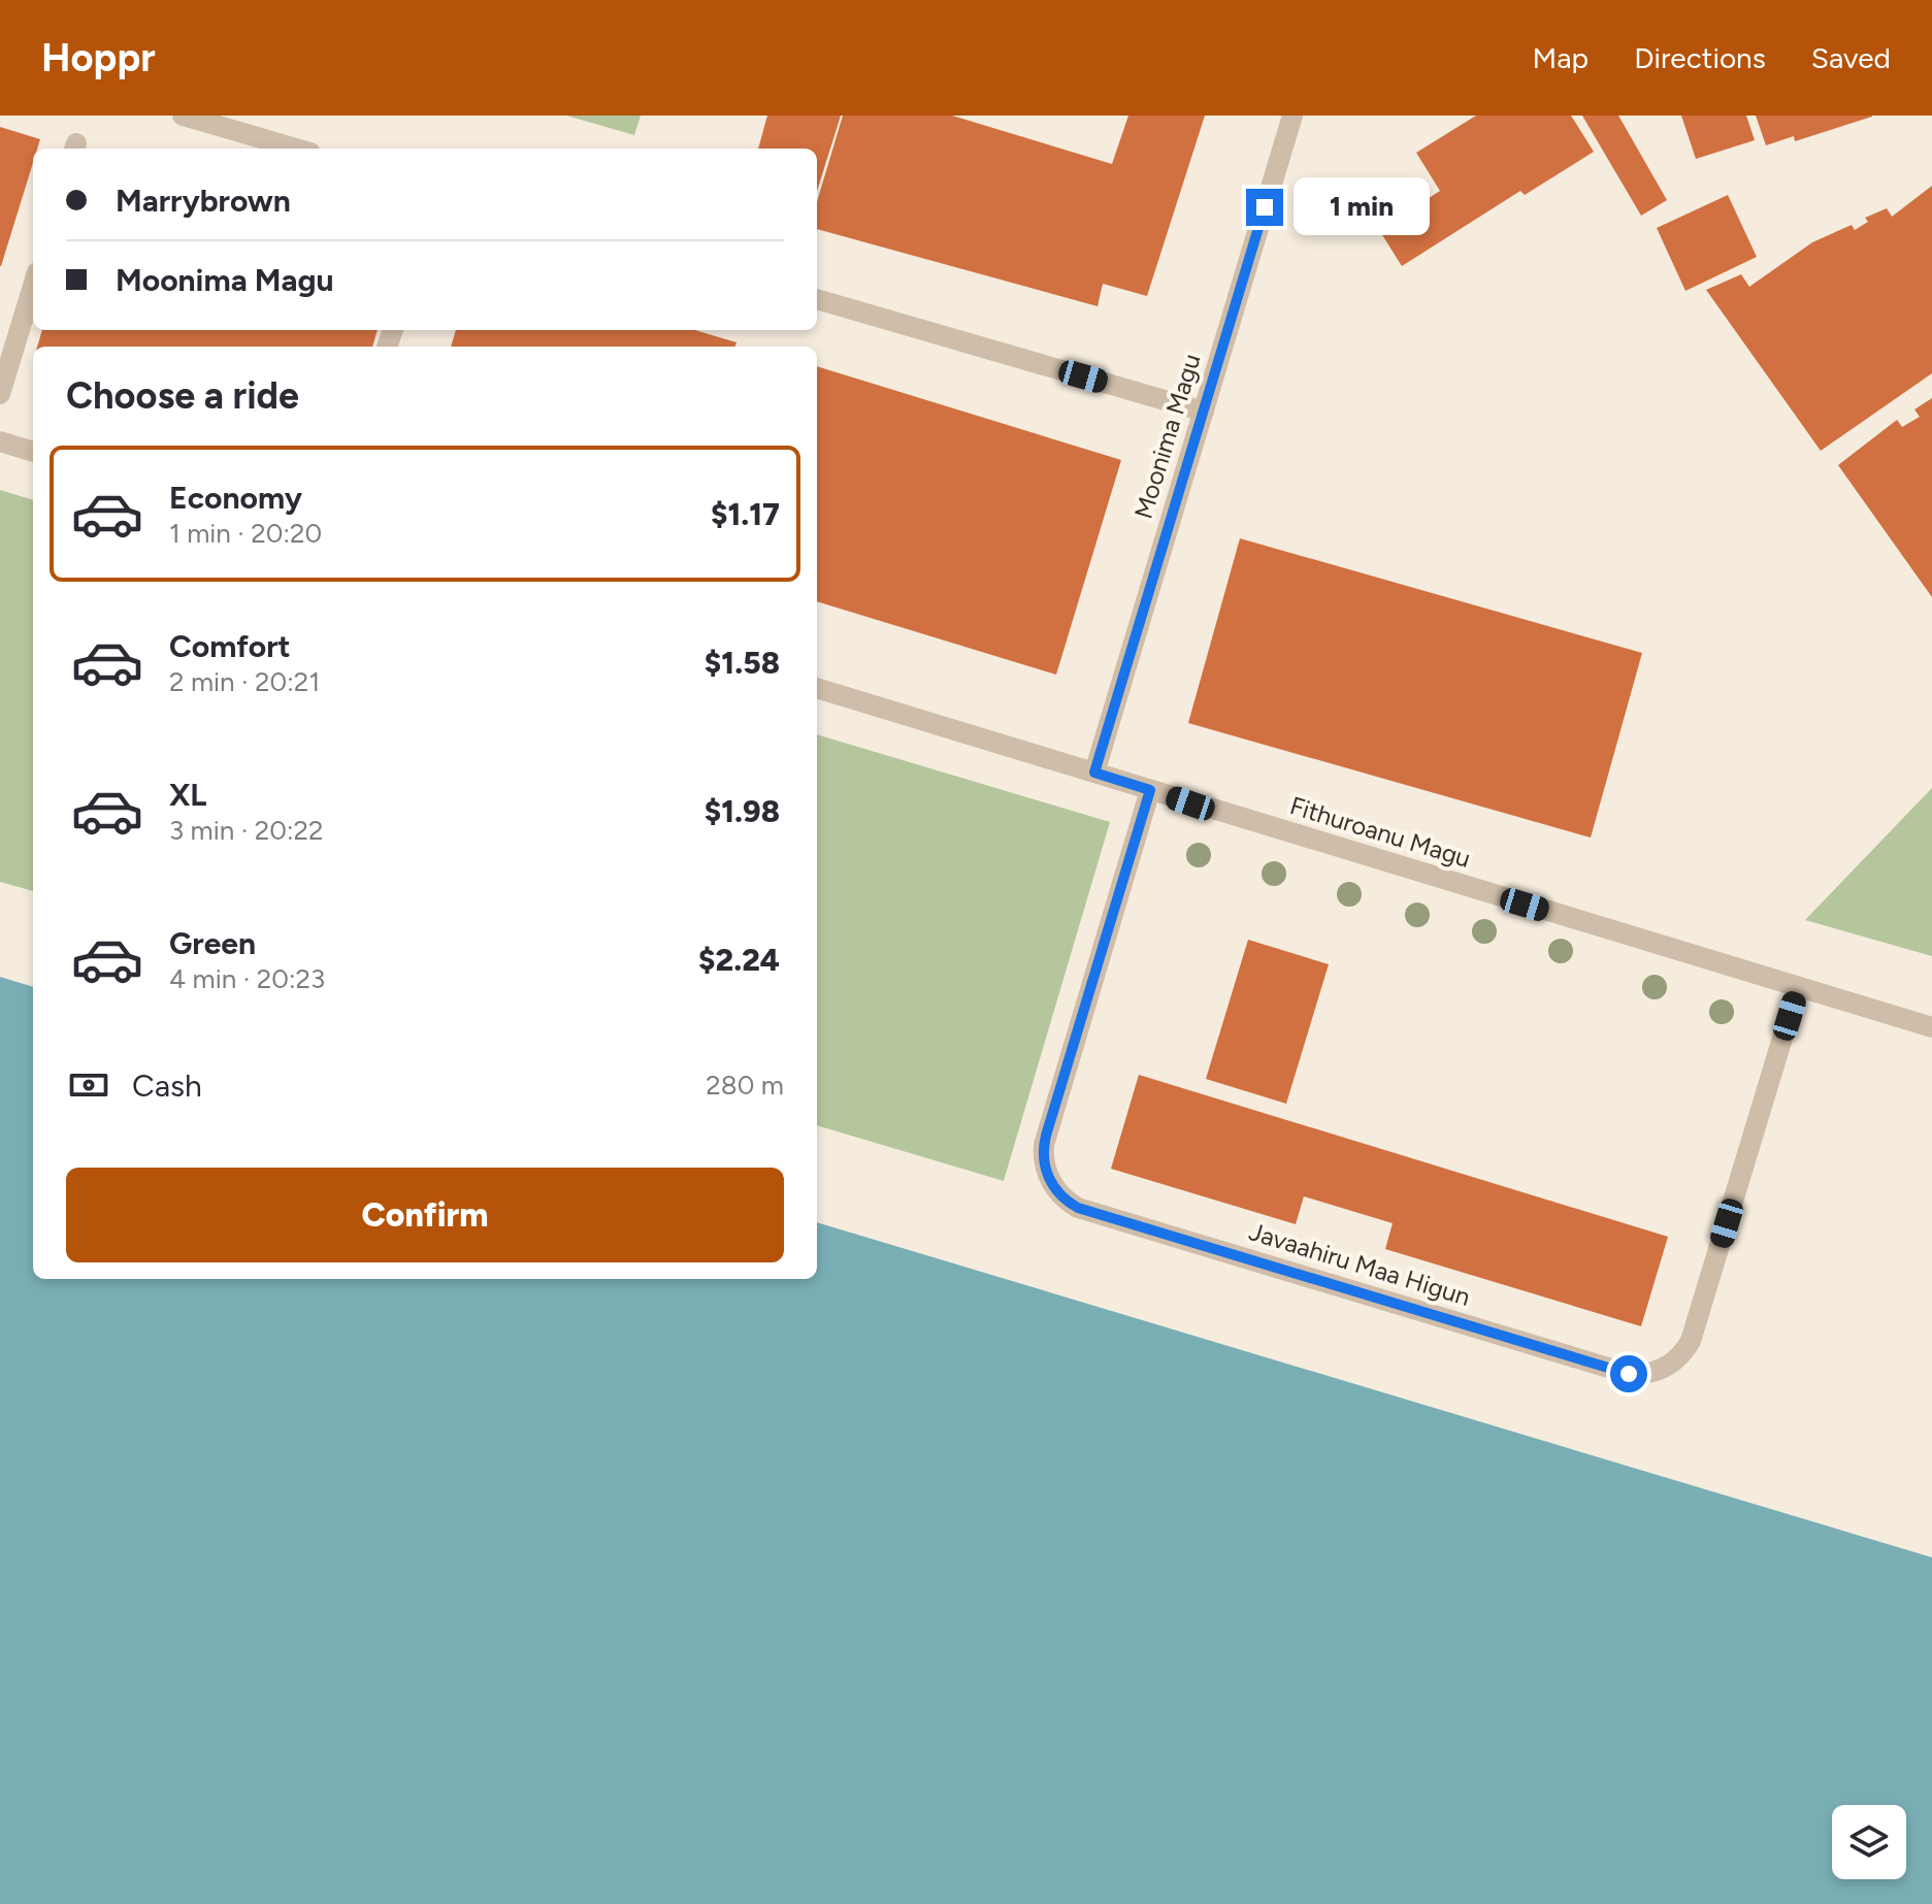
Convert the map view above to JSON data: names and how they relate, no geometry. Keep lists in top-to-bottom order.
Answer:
{
  "streets": {
    "street": ["Moonima Magu", "Fithuroanu Magu", "Javaahiru Maa Higun"]
  },
  "crossings": [
    ["Moonima Magu", "Fithuroanu Magu"],
    ["Fithuroanu Magu", "Javaahiru Maa Higun"]
  ],
  "page": {
    "header": "Hoppr",
    "nav": ["Map", "Directions", "Saved"],
    "banner": ["Marrybrown", "Moonima Magu"],
    "bubble": "1 min",
    "heading": "Choose a ride",
    "list": [
      {
        "name": "Economy",
        "note": "1 min · 20:20",
        "value": "$1.17"
      },
      {
        "name": "Comfort",
        "note": "2 min · 20:21",
        "value": "$1.58"
      },
      {
        "name": "XL",
        "note": "3 min · 20:22",
        "value": "$1.98"
      },
      {
        "name": "Green",
        "note": "4 min · 20:23",
        "value": "$2.24"
      }
    ],
    "pay": ["Cash", "280 m"],
    "buttons": "Confirm"
  }
}
